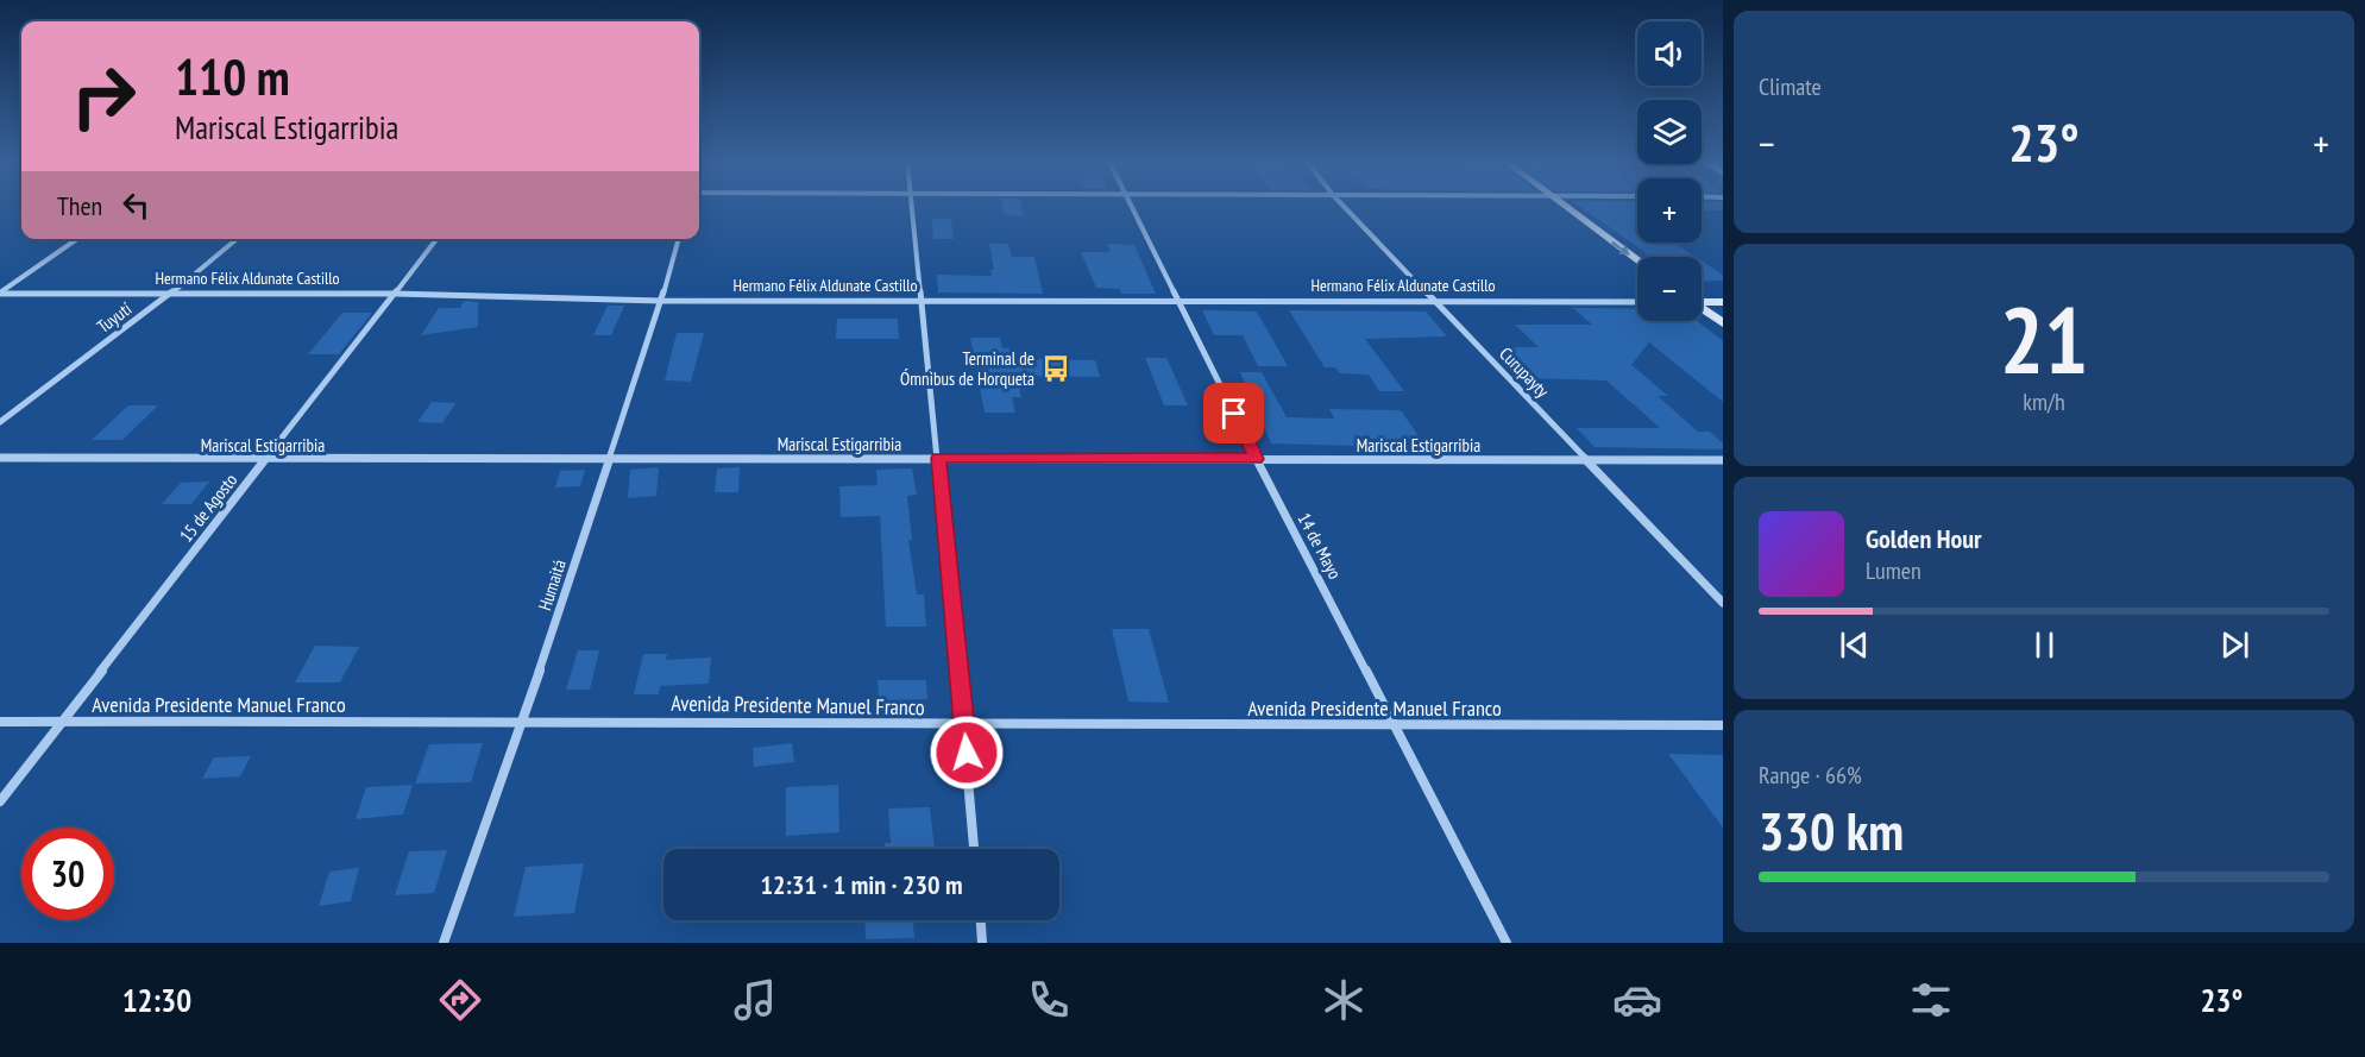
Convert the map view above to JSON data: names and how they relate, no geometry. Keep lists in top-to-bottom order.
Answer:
{
  "streets": {
    "street": [
      "Hermano Félix Aldunate Castillo",
      "Tuyutí",
      "Curupayty",
      "Mariscal Estigarribia",
      "15 de Agosto",
      "14 de Mayo",
      "Humaitá",
      "Avenida Presidente Manuel Franco"
    ]
  },
  "crossings": [
    ["Hermano Félix Aldunate Castillo", "Tuyutí"],
    ["Hermano Félix Aldunate Castillo", "Curupayty"],
    ["Hermano Félix Aldunate Castillo", "15 de Agosto"],
    ["Hermano Félix Aldunate Castillo", "14 de Mayo"],
    ["Hermano Félix Aldunate Castillo", "Humaitá"],
    ["Curupayty", "Mariscal Estigarribia"],
    ["Mariscal Estigarribia", "15 de Agosto"],
    ["Mariscal Estigarribia", "14 de Mayo"],
    ["Mariscal Estigarribia", "Humaitá"],
    ["15 de Agosto", "Avenida Presidente Manuel Franco"],
    ["14 de Mayo", "Avenida Presidente Manuel Franco"],
    ["Humaitá", "Avenida Presidente Manuel Franco"]
  ],
  "places": {
    "bus stop": ["Terminal de Ómnibus de Horqueta"]
  },
  "page": {
    "tile": [
      "Climate",
      ["21", "km/h"],
      ["Range · 66%", "330 km"]
    ],
    "map_buttons": ["+", "−"],
    "turn": ["110 m", "Mariscal Estigarribia"],
    "heat": ["−", "23°", "+"],
    "then": "Then",
    "song": ["Golden Hour", "Lumen"],
    "limit": "30",
    "trip": "12:31 · 1 min · 230 m",
    "tabs": ["12:30", "23°"]
  }
}
